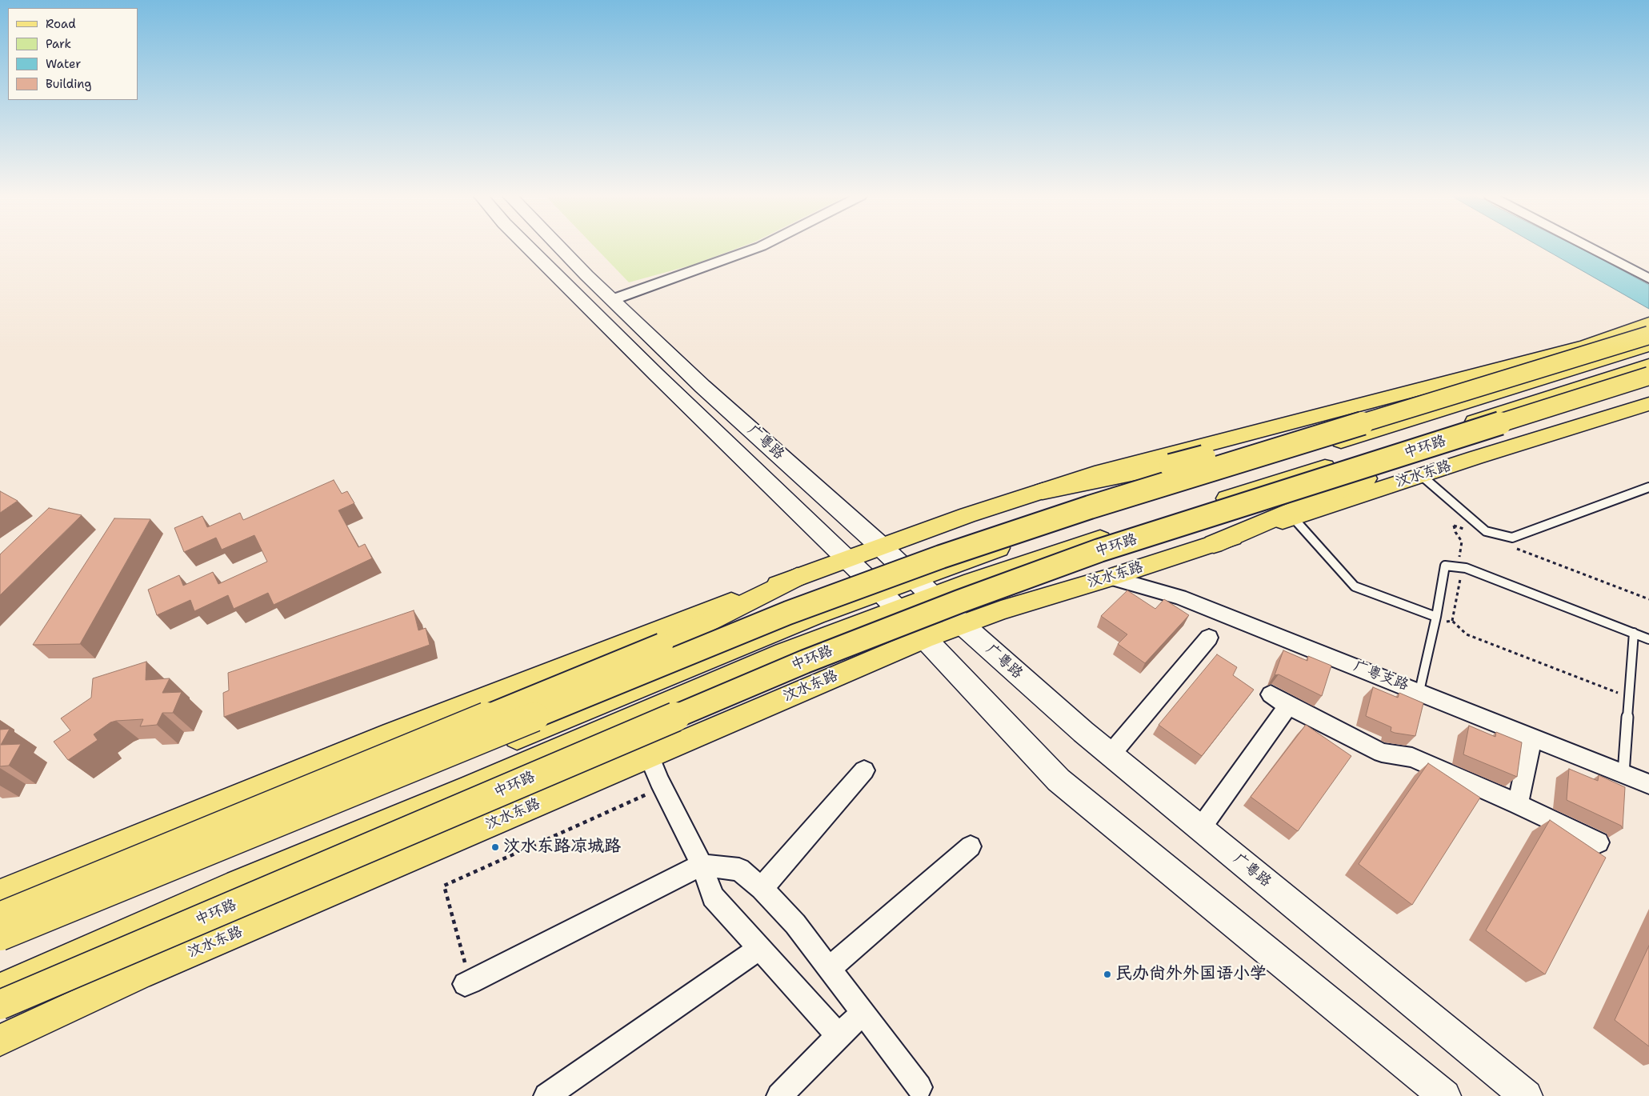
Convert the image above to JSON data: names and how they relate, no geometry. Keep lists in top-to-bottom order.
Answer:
{
  "streets": {
    "main road": ["广粤路", "中环路", "汶水东路"],
    "street": ["广粤支路"]
  },
  "crossings": [
    ["广粤路", "汶水东路"],
    ["汶水东路", "广粤支路"]
  ],
  "places": ["汶水东路凉城路", "民办尚外外国语小学"],
  "legend": [
    "Road",
    "Park",
    "Water",
    "Building"
  ]
}
